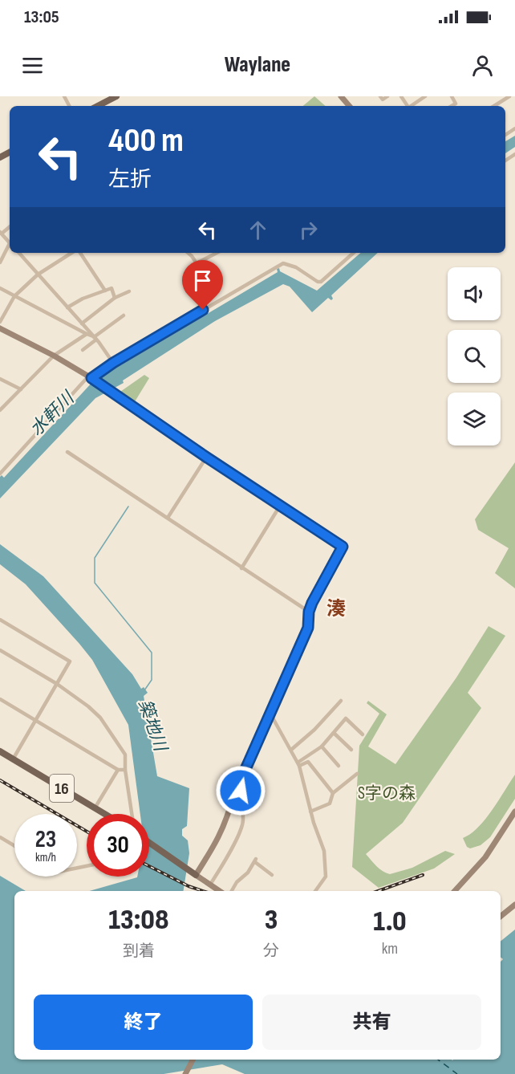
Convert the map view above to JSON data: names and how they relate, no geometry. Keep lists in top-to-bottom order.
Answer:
{
  "streets": {
    "main road": ["16"]
  },
  "districts": ["湊"],
  "water": ["水軒川", "築地川"],
  "parks": ["S字の森"],
  "page": {
    "status": "13:05",
    "header": "Waylane",
    "turn": ["400 m", "左折"],
    "speed": "23 km/h",
    "limit": "30",
    "eta": [
      "13:08",
      "到着",
      "3",
      "分",
      "1.0",
      "km"
    ],
    "buttons": ["終了", "共有"]
  }
}
